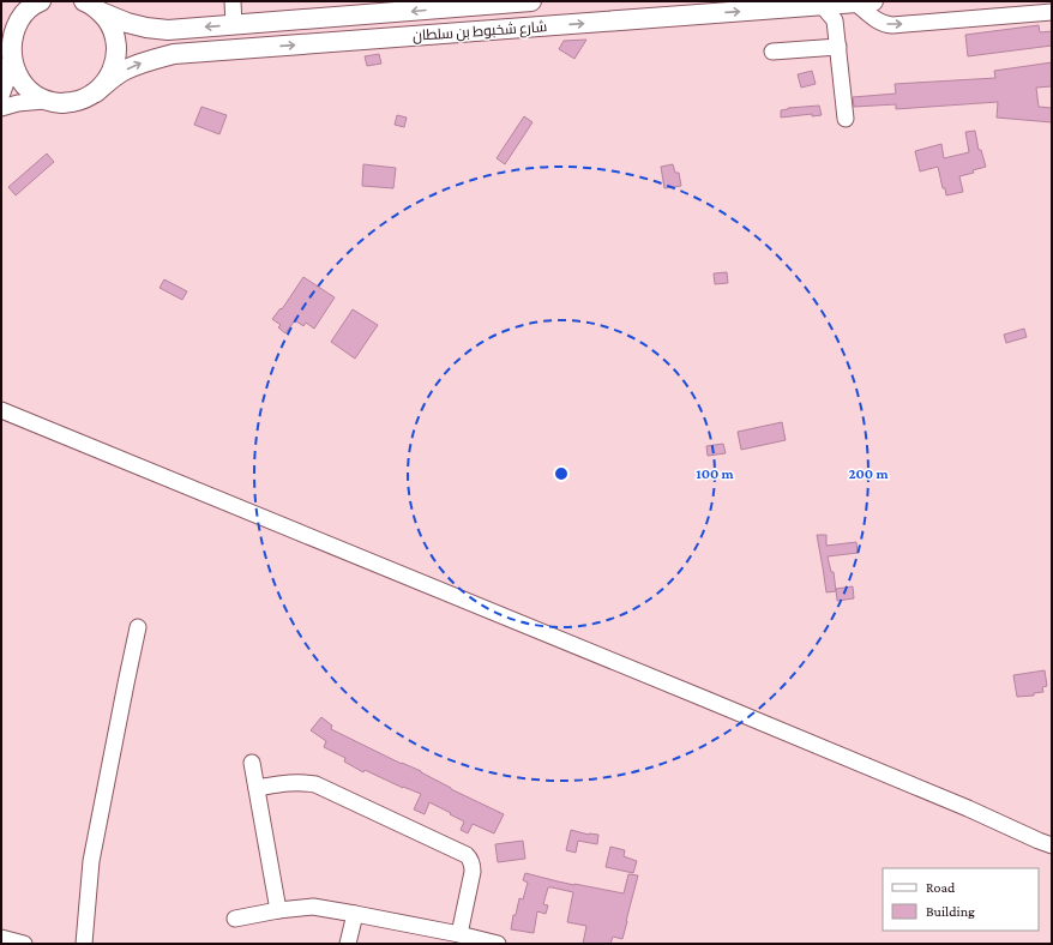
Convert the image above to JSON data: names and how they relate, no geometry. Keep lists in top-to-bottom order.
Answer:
{
  "streets": {
    "main road": ["شارع شخبوط بن سلطان"]
  },
  "legend": ["Road", "Building"],
  "rings": ["100 m", "200 m"]
}
